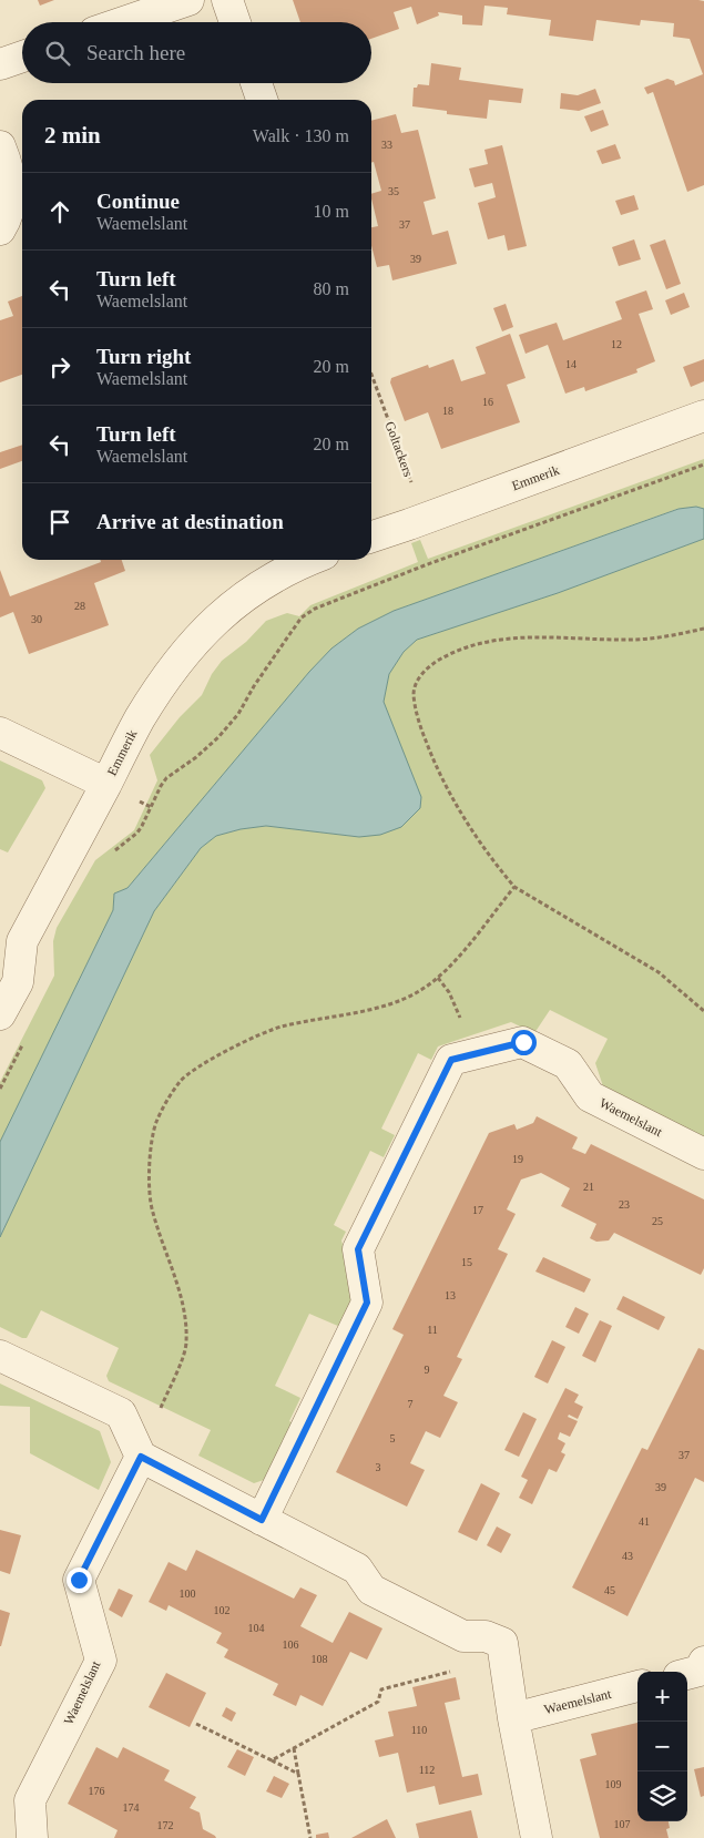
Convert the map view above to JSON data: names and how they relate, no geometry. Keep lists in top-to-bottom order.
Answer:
{
  "streets": {
    "street": ["Emmerik", "Waemelslant"],
    "path": ["Goltackers"]
  },
  "crossings": [
    ["Goltackers", "Emmerik"]
  ],
  "house_numbers": [
    "33",
    "35",
    "37",
    "39",
    "12",
    "14",
    "16",
    "18",
    "28",
    "30",
    "19",
    "21",
    "23",
    "17",
    "25",
    "15",
    "13",
    "11",
    "9",
    "7",
    "5",
    "37",
    "3",
    "39",
    "41",
    "43",
    "45",
    "100",
    "102",
    "104",
    "106",
    "108",
    "110",
    "112",
    "109",
    "176",
    "174",
    "107",
    "172"
  ],
  "page": {
    "search": "Search here",
    "heading": ["2 min", "Walk · 130 m"],
    "list": [
      ["Continue", "Waemelslant", "10 m"],
      ["Turn left", "Waemelslant", "80 m"],
      ["Turn right", "Waemelslant", "20 m"],
      ["Turn left", "Waemelslant", "20 m"],
      "Arrive at destination"
    ],
    "map_buttons": ["+", "−"]
  }
}
